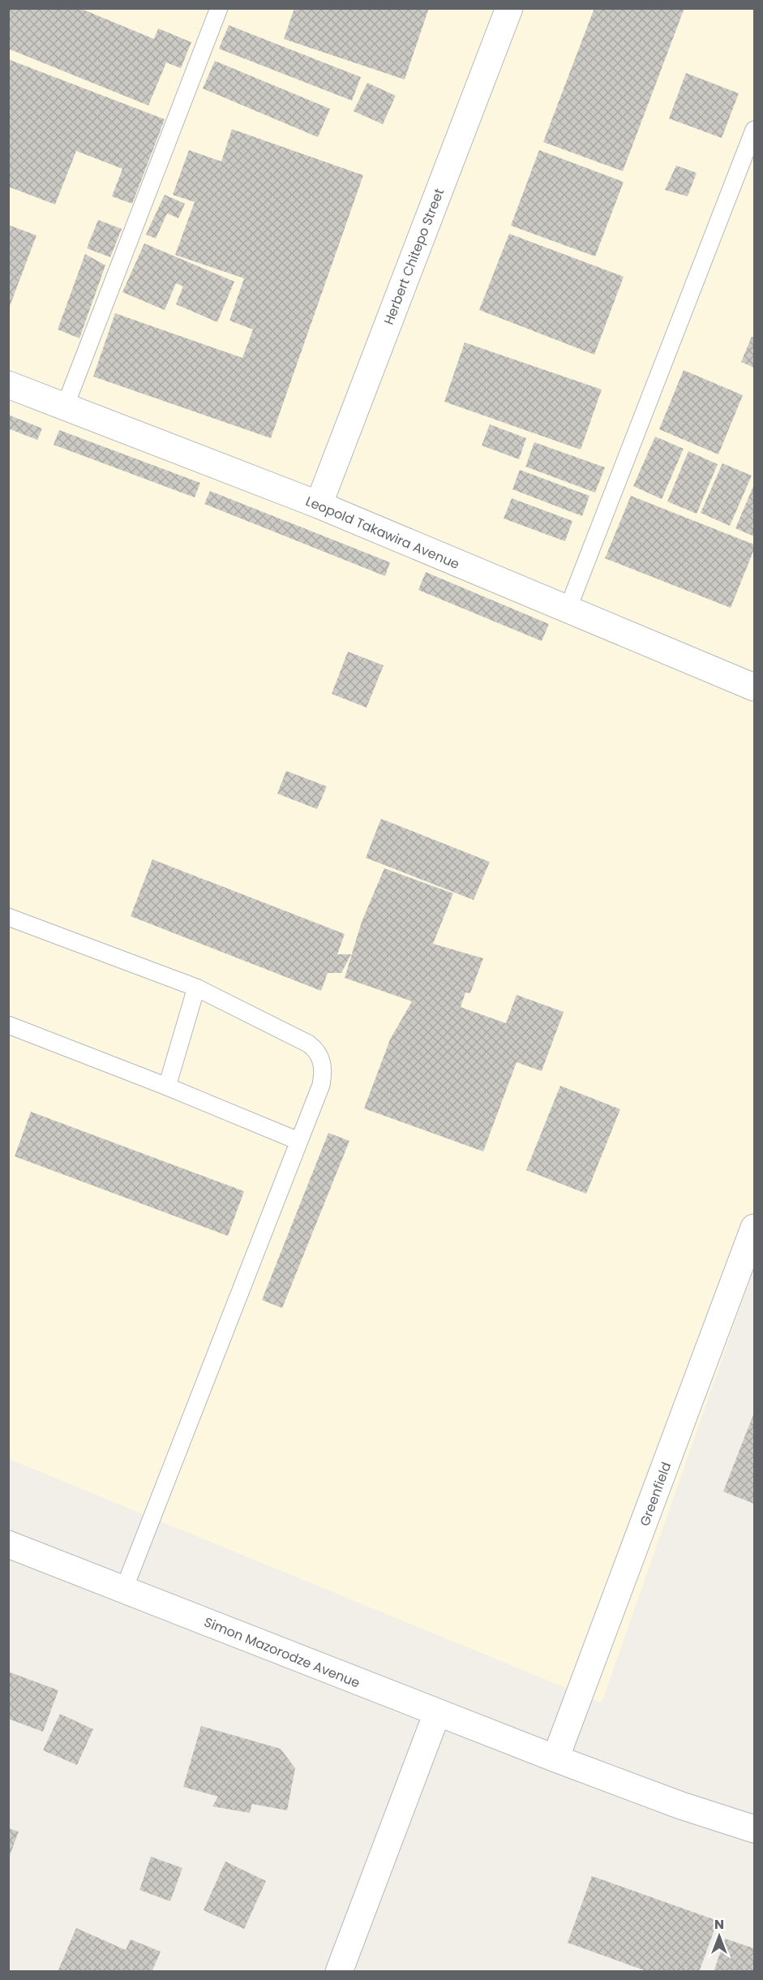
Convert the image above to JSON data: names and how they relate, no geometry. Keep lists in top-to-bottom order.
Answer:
{
  "streets": {
    "street": [
      "Herbert Chitepo Street",
      "Leopold Takawira Avenue",
      "Greenfield",
      "Simon Mazorodze Avenue"
    ]
  },
  "crossings": [
    ["Herbert Chitepo Street", "Leopold Takawira Avenue"],
    ["Greenfield", "Simon Mazorodze Avenue"]
  ],
  "north": "top"
}
